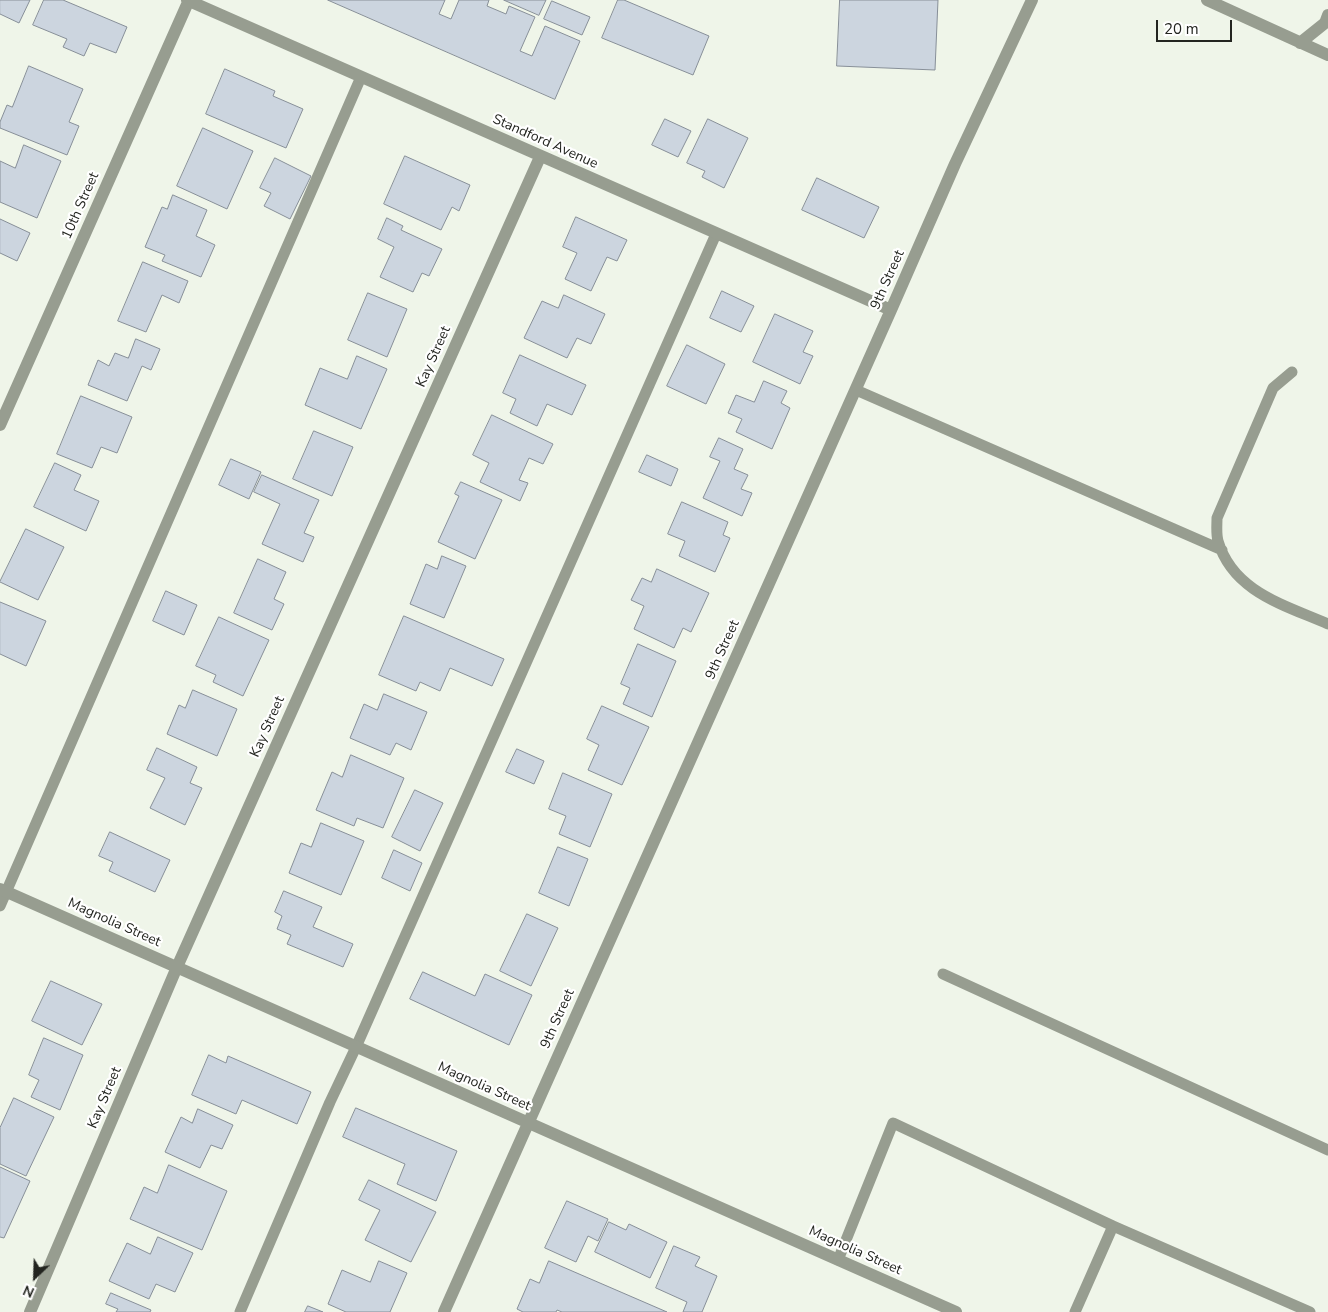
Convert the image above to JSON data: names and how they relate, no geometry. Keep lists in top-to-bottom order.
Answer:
{
  "streets": {
    "street": [
      "Standford Avenue",
      "10th Street",
      "9th Street",
      "Kay Street",
      "Magnolia Street"
    ]
  },
  "crossings": [
    ["Standford Avenue", "10th Street"],
    ["Standford Avenue", "9th Street"],
    ["Standford Avenue", "Kay Street"],
    ["9th Street", "Magnolia Street"],
    ["Kay Street", "Magnolia Street"]
  ],
  "scale_bar": "20 m",
  "north": "bottom left"
}
